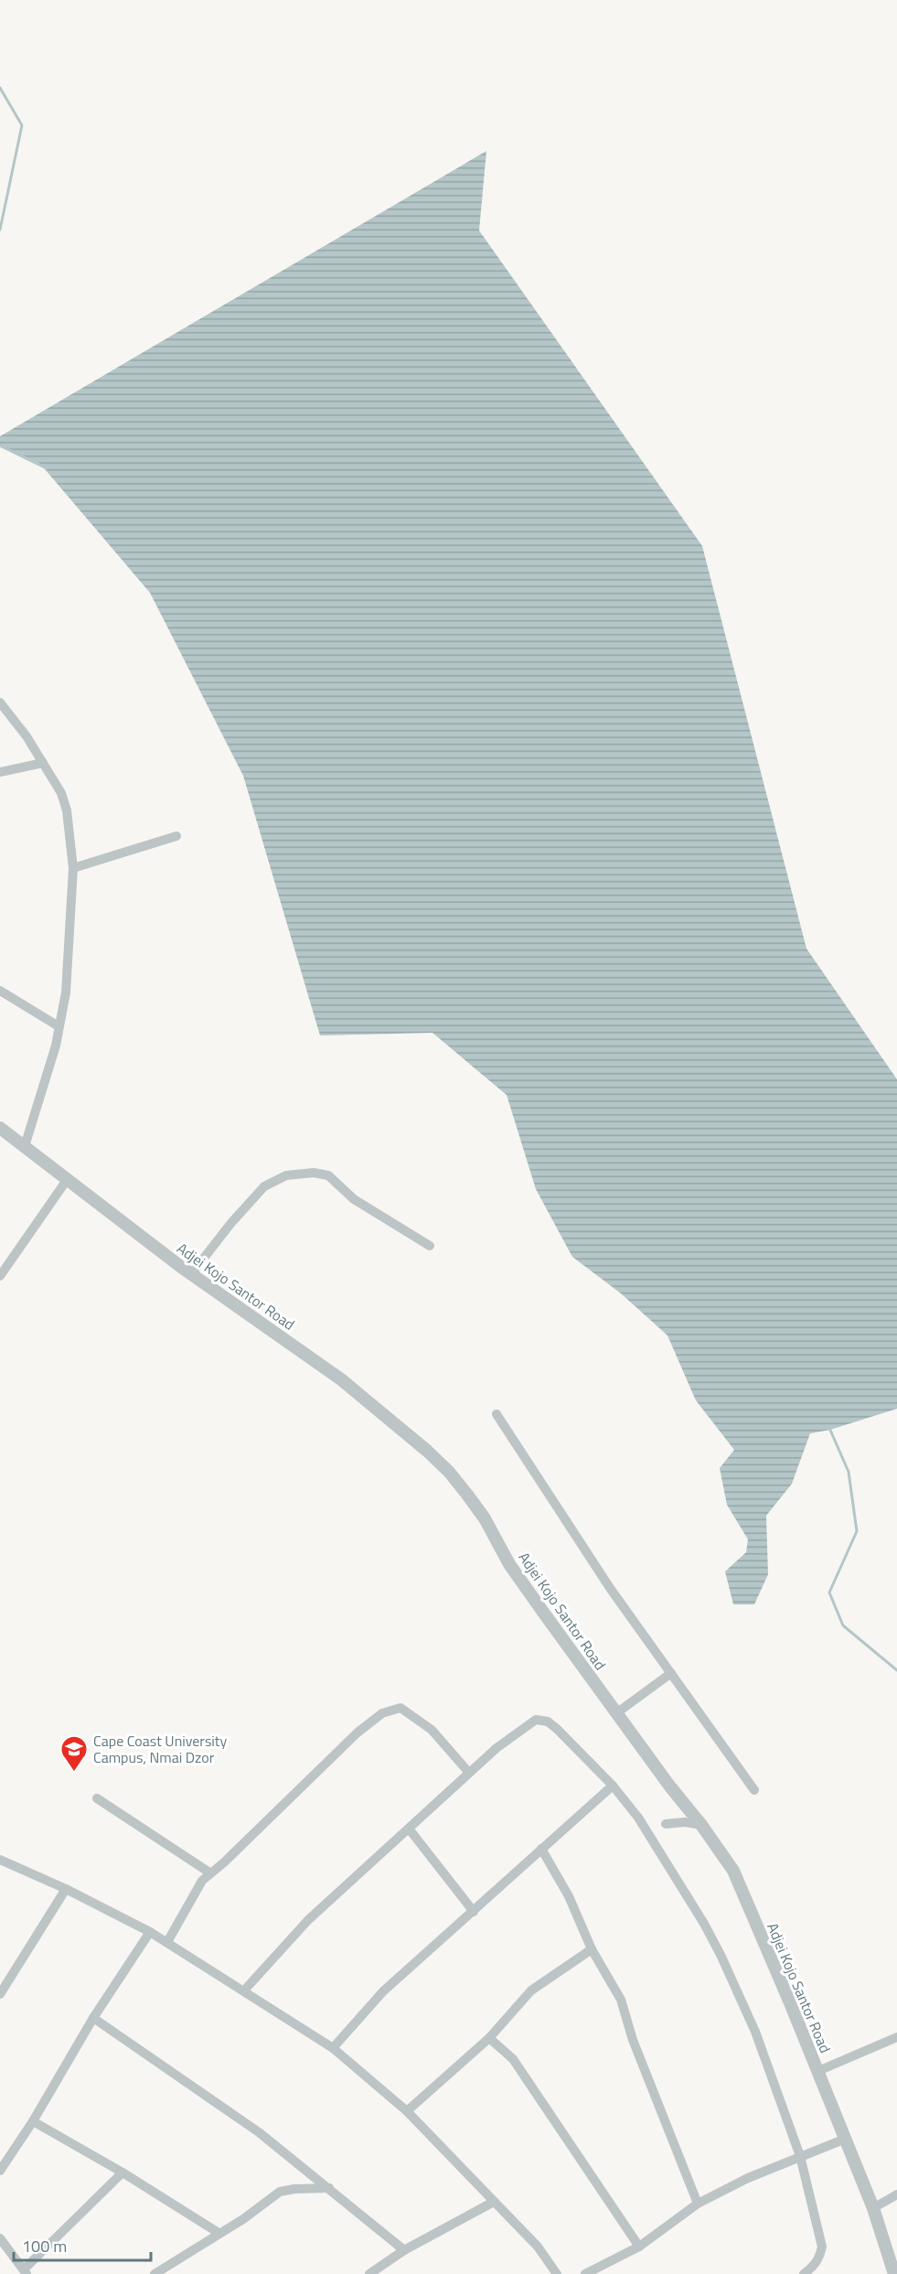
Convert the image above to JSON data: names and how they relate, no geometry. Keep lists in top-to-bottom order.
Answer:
{
  "streets": {
    "street": ["Adjei Kojo Santor Road"]
  },
  "places": {
    "school or university": ["Cape Coast University Campus, Nmai Dzor"]
  },
  "scale_bar": "100 m"
}
